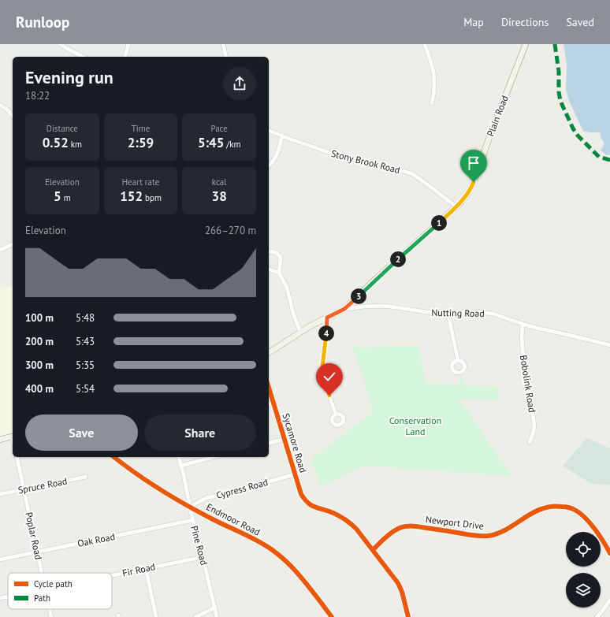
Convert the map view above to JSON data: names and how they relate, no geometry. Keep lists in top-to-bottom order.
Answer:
{
  "streets": {
    "main road": ["Plain Road"],
    "street": [
      "Stony Brook Road",
      "Nutting Road",
      "Bobolink Road",
      "Sycamore Road",
      "Spruce Road",
      "Cypress Road",
      "Endmoor Road",
      "Newport Drive",
      "Poplar Road",
      "Oak Road",
      "Pine Road",
      "Fir Road"
    ]
  },
  "crossings": [
    ["Plain Road", "Stony Brook Road"],
    ["Plain Road", "Nutting Road"],
    ["Nutting Road", "Bobolink Road"],
    ["Sycamore Road", "Cypress Road"],
    ["Sycamore Road", "Newport Drive"],
    ["Spruce Road", "Poplar Road"],
    ["Cypress Road", "Endmoor Road"],
    ["Cypress Road", "Pine Road"],
    ["Endmoor Road", "Pine Road"],
    ["Poplar Road", "Oak Road"],
    ["Oak Road", "Pine Road"],
    ["Pine Road", "Fir Road"]
  ],
  "parks": ["Conservation Land"],
  "legend": ["Cycle path", "Path"],
  "page": {
    "header": "Runloop",
    "nav": ["Map", "Directions", "Saved"],
    "heading": ["Evening run", "18:22"],
    "stats": [
      ["Distance", "0.52 km"],
      ["Time", "2:59"],
      ["Pace", "5:45 /km"],
      ["Elevation", "5 m"],
      ["Heart rate", "152 bpm"],
      ["kcal", "38"]
    ],
    "pins": [
      "1",
      "2",
      "3",
      "4"
    ],
    "chart": ["Elevation", "266–270 m"],
    "list": [
      {
        "name": "100 m",
        "note": "5:48"
      },
      {
        "name": "200 m",
        "note": "5:43"
      },
      {
        "name": "300 m",
        "note": "5:35"
      },
      {
        "name": "400 m",
        "note": "5:54"
      }
    ],
    "buttons": ["Save", "Share"]
  }
}
